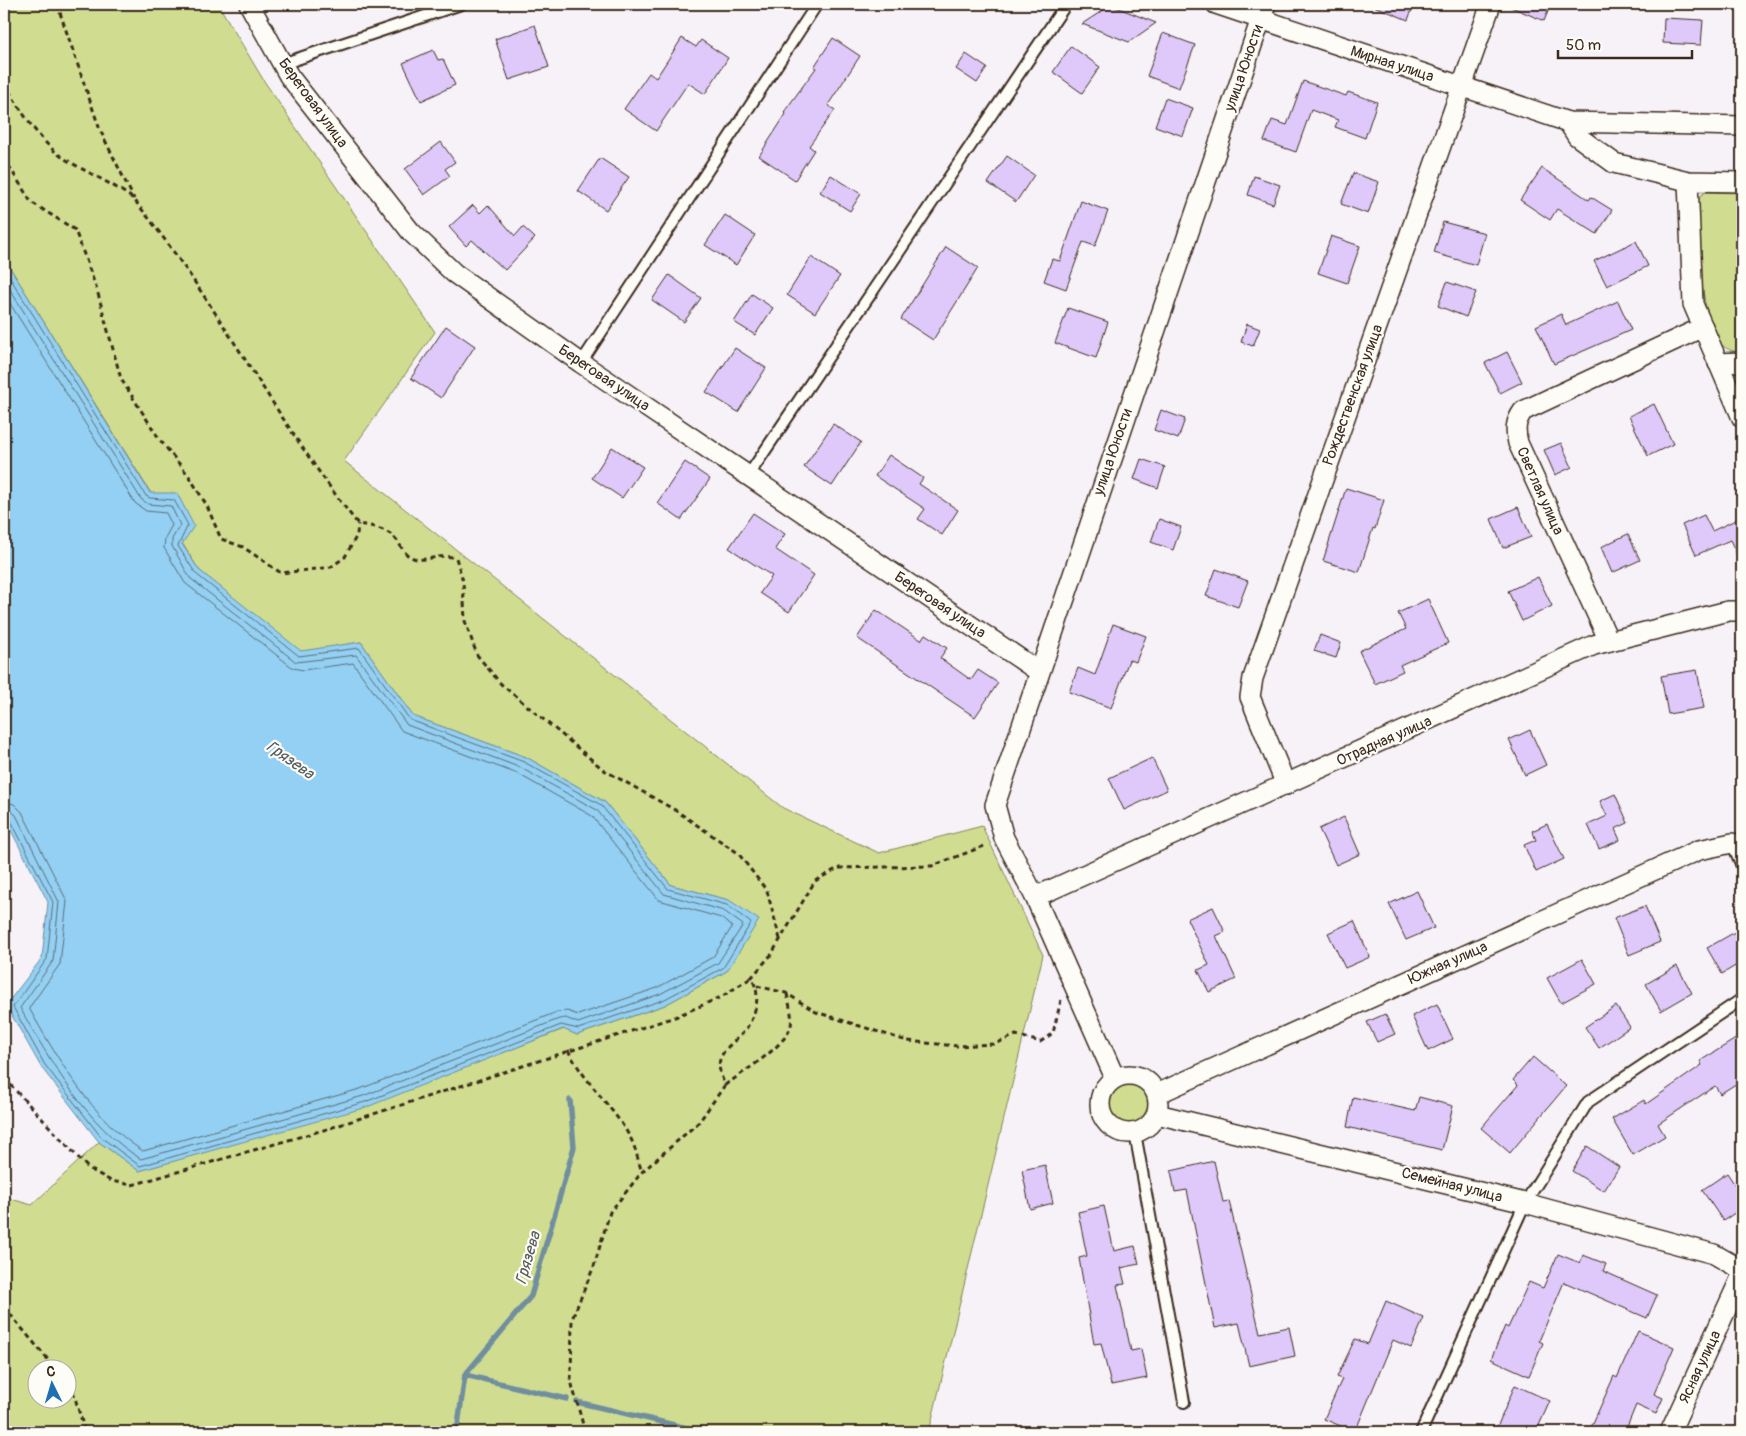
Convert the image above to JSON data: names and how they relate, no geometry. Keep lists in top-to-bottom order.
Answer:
{
  "streets": {
    "street": [
      "Мирная улица",
      "улица Юности",
      "Береговая улица",
      "Рождественская улица",
      "Светлая улица",
      "Отрадная улица",
      "Южная улица",
      "Семейная улица",
      "Ясная улица"
    ]
  },
  "crossings": [
    ["Мирная улица", "улица Юности"],
    ["Мирная улица", "Рождественская улица"],
    ["улица Юности", "Береговая улица"],
    ["улица Юности", "Отрадная улица"],
    ["улица Юности", "Южная улица"],
    ["улица Юности", "Семейная улица"],
    ["Рождественская улица", "Отрадная улица"],
    ["Светлая улица", "Отрадная улица"],
    ["Южная улица", "Семейная улица"]
  ],
  "water": ["Грязева"],
  "scale_bar": "50 m",
  "north": "top"
}
